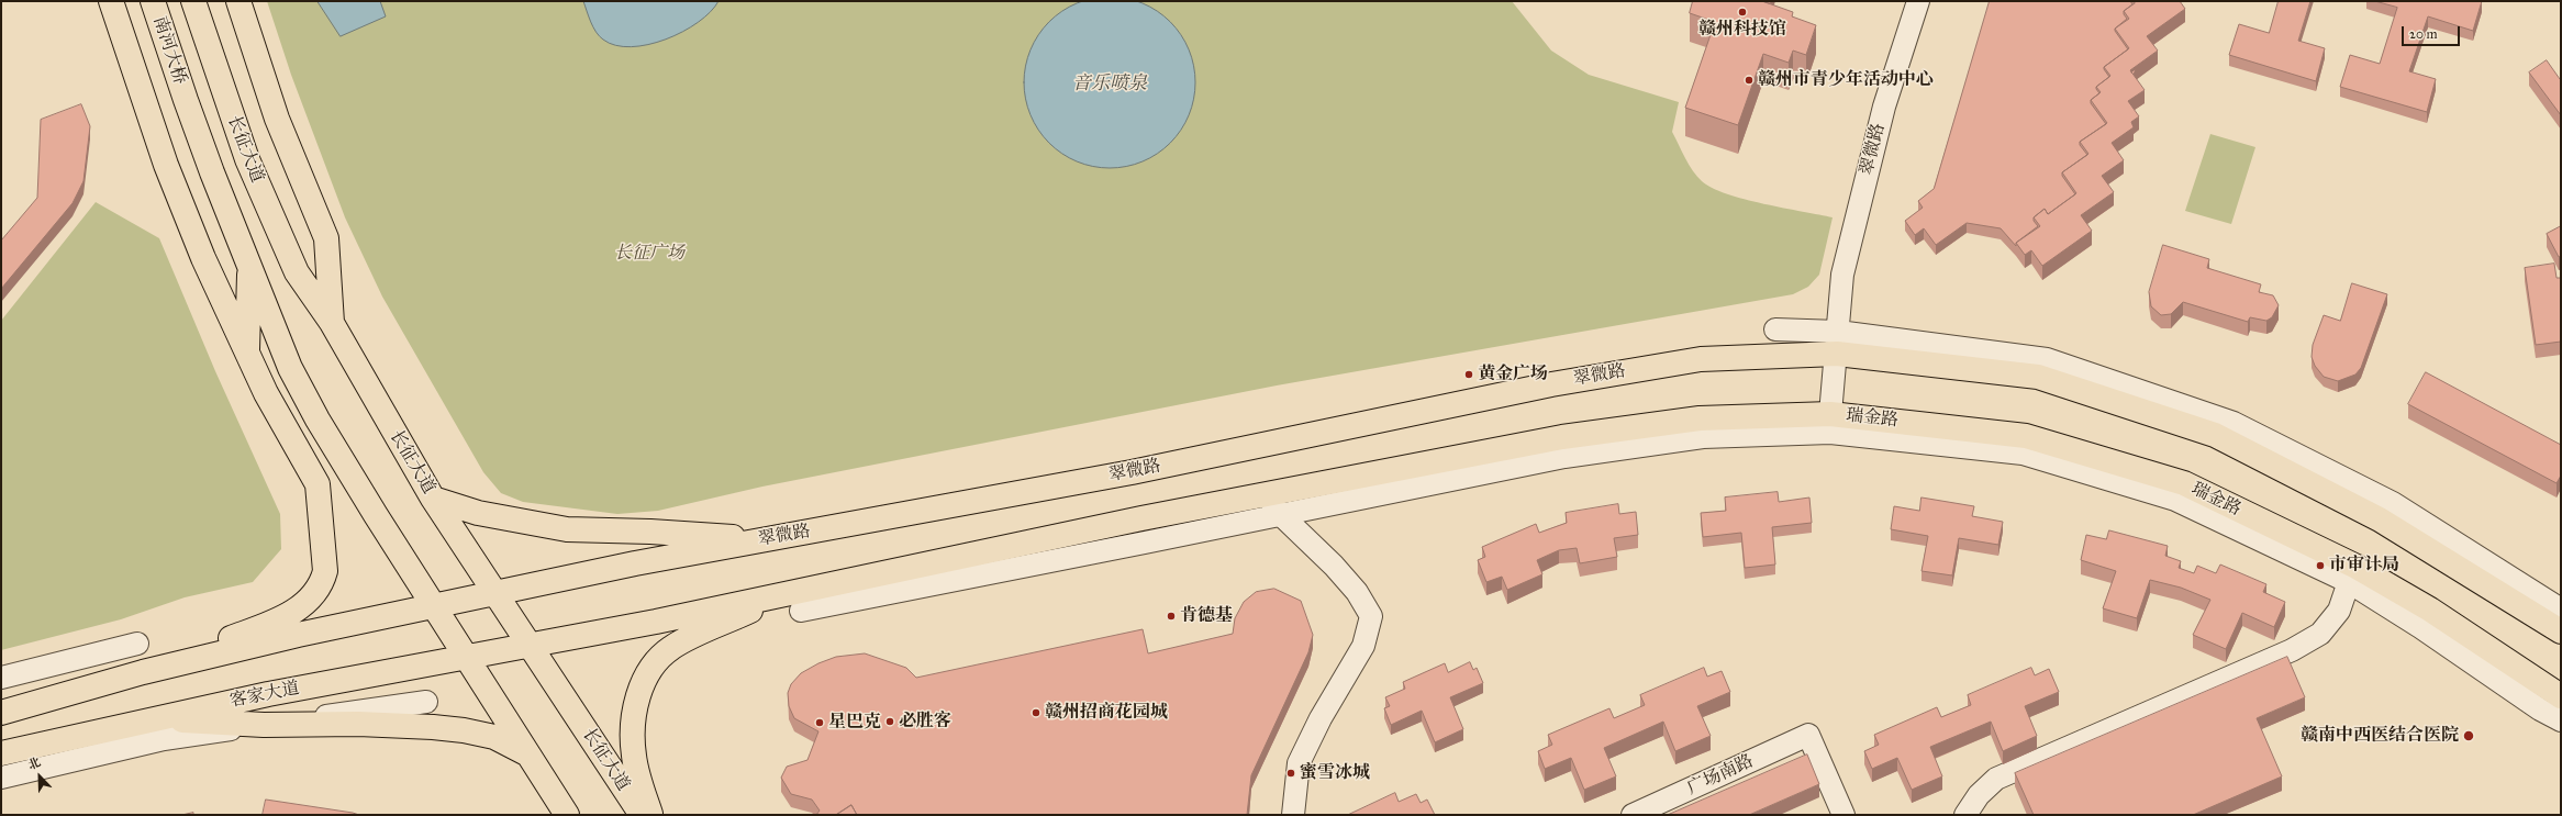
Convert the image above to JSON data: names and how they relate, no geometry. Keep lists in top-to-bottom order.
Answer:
{
  "streets": {
    "main road": [
      "南河大桥",
      "长征大道",
      "翠微路",
      "瑞金路",
      "客家大道"
    ],
    "street": ["广场南路"]
  },
  "crossings": [
    ["长征大道", "翠微路"],
    ["长征大道", "客家大道"],
    ["翠微路", "瑞金路"]
  ],
  "water": ["音乐喷泉"],
  "parks": ["长征广场"],
  "places": [
    "赣州科技馆",
    "赣州市青少年活动中心",
    "黄金广场",
    "市审计局",
    "肯德基",
    "赣州招商花园城",
    "必胜客",
    "星巴克",
    "赣南中西医结合医院",
    "蜜雪冰城"
  ],
  "scale_bar": "20 m",
  "north": "top left"
}
